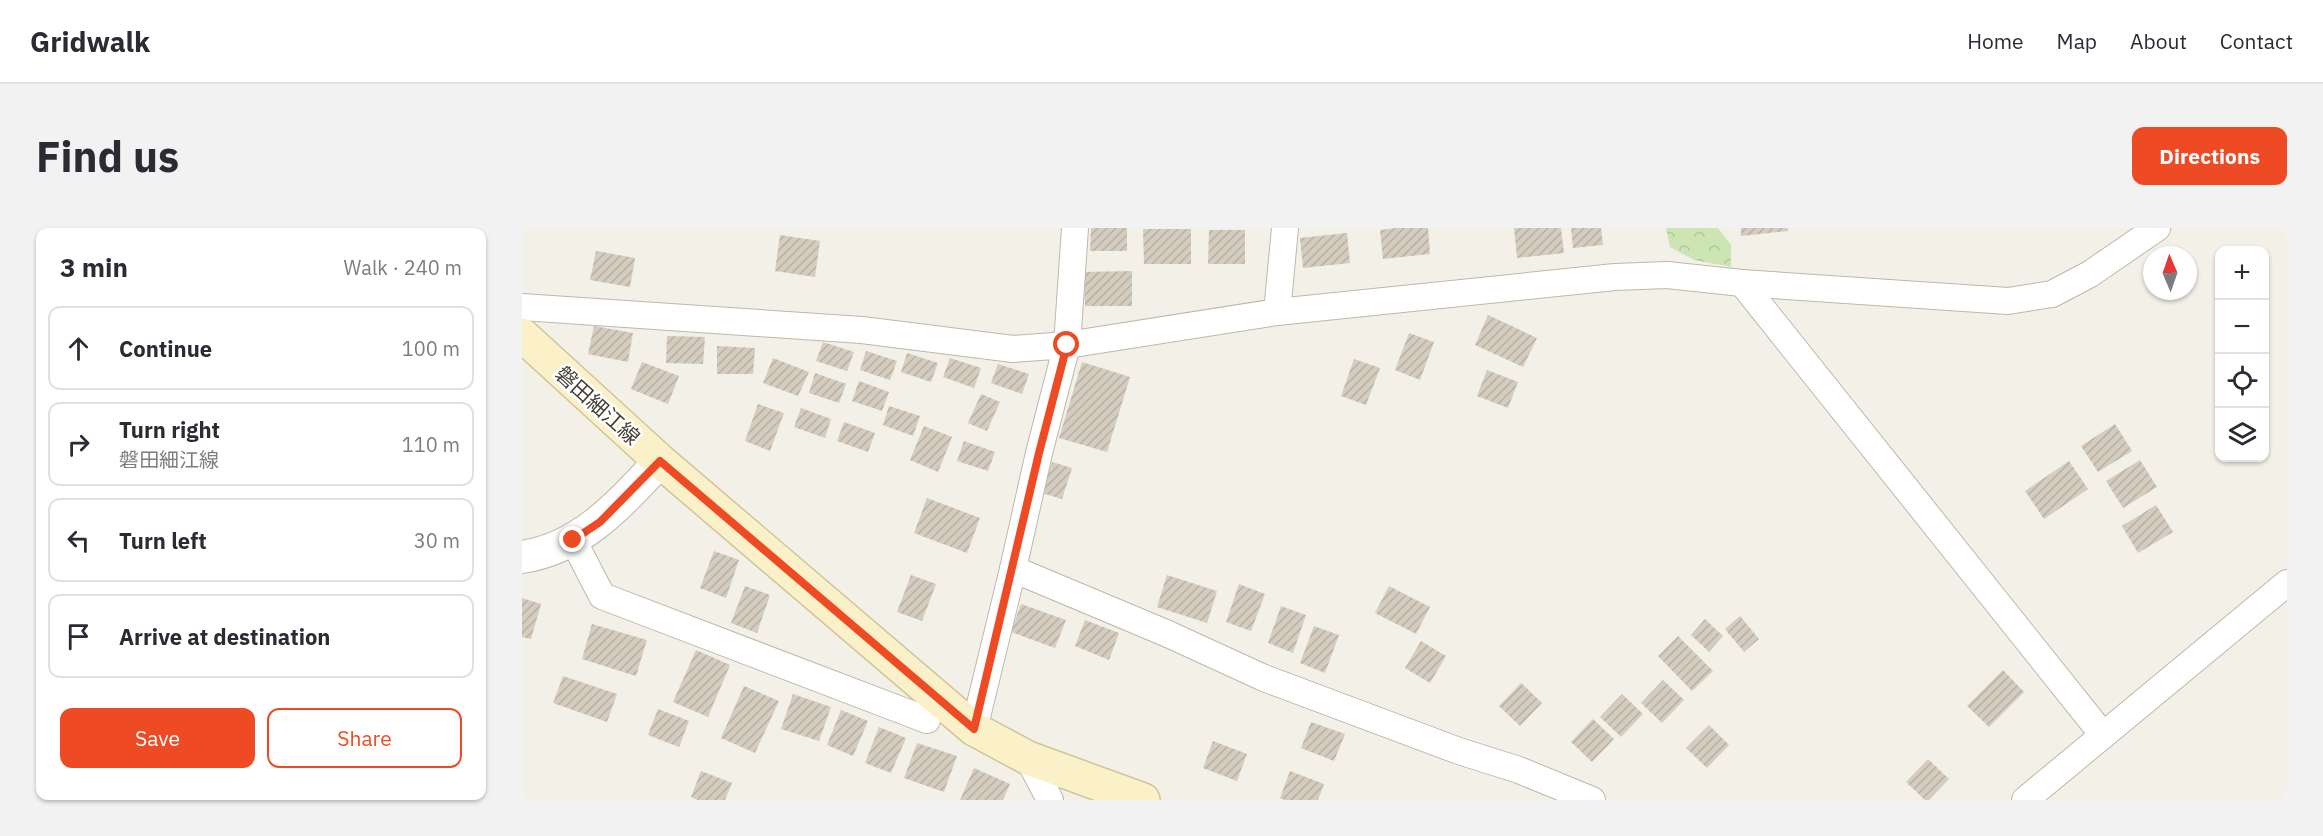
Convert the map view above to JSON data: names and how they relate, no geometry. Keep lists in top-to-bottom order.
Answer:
{
  "streets": {
    "main road": ["磐田細江線"]
  },
  "north": "top",
  "page": {
    "header": "Gridwalk",
    "nav": [
      "Home",
      "Map",
      "About",
      "Contact"
    ],
    "buttons": [
      "Directions",
      ["Save", "Share"]
    ],
    "title": "Find us",
    "heading": ["3 min", "Walk · 240 m"],
    "map_buttons": ["+", "−"],
    "list": [
      ["Continue", "100 m"],
      ["Turn right", "磐田細江線", "110 m"],
      ["Turn left", "30 m"],
      "Arrive at destination"
    ]
  }
}
